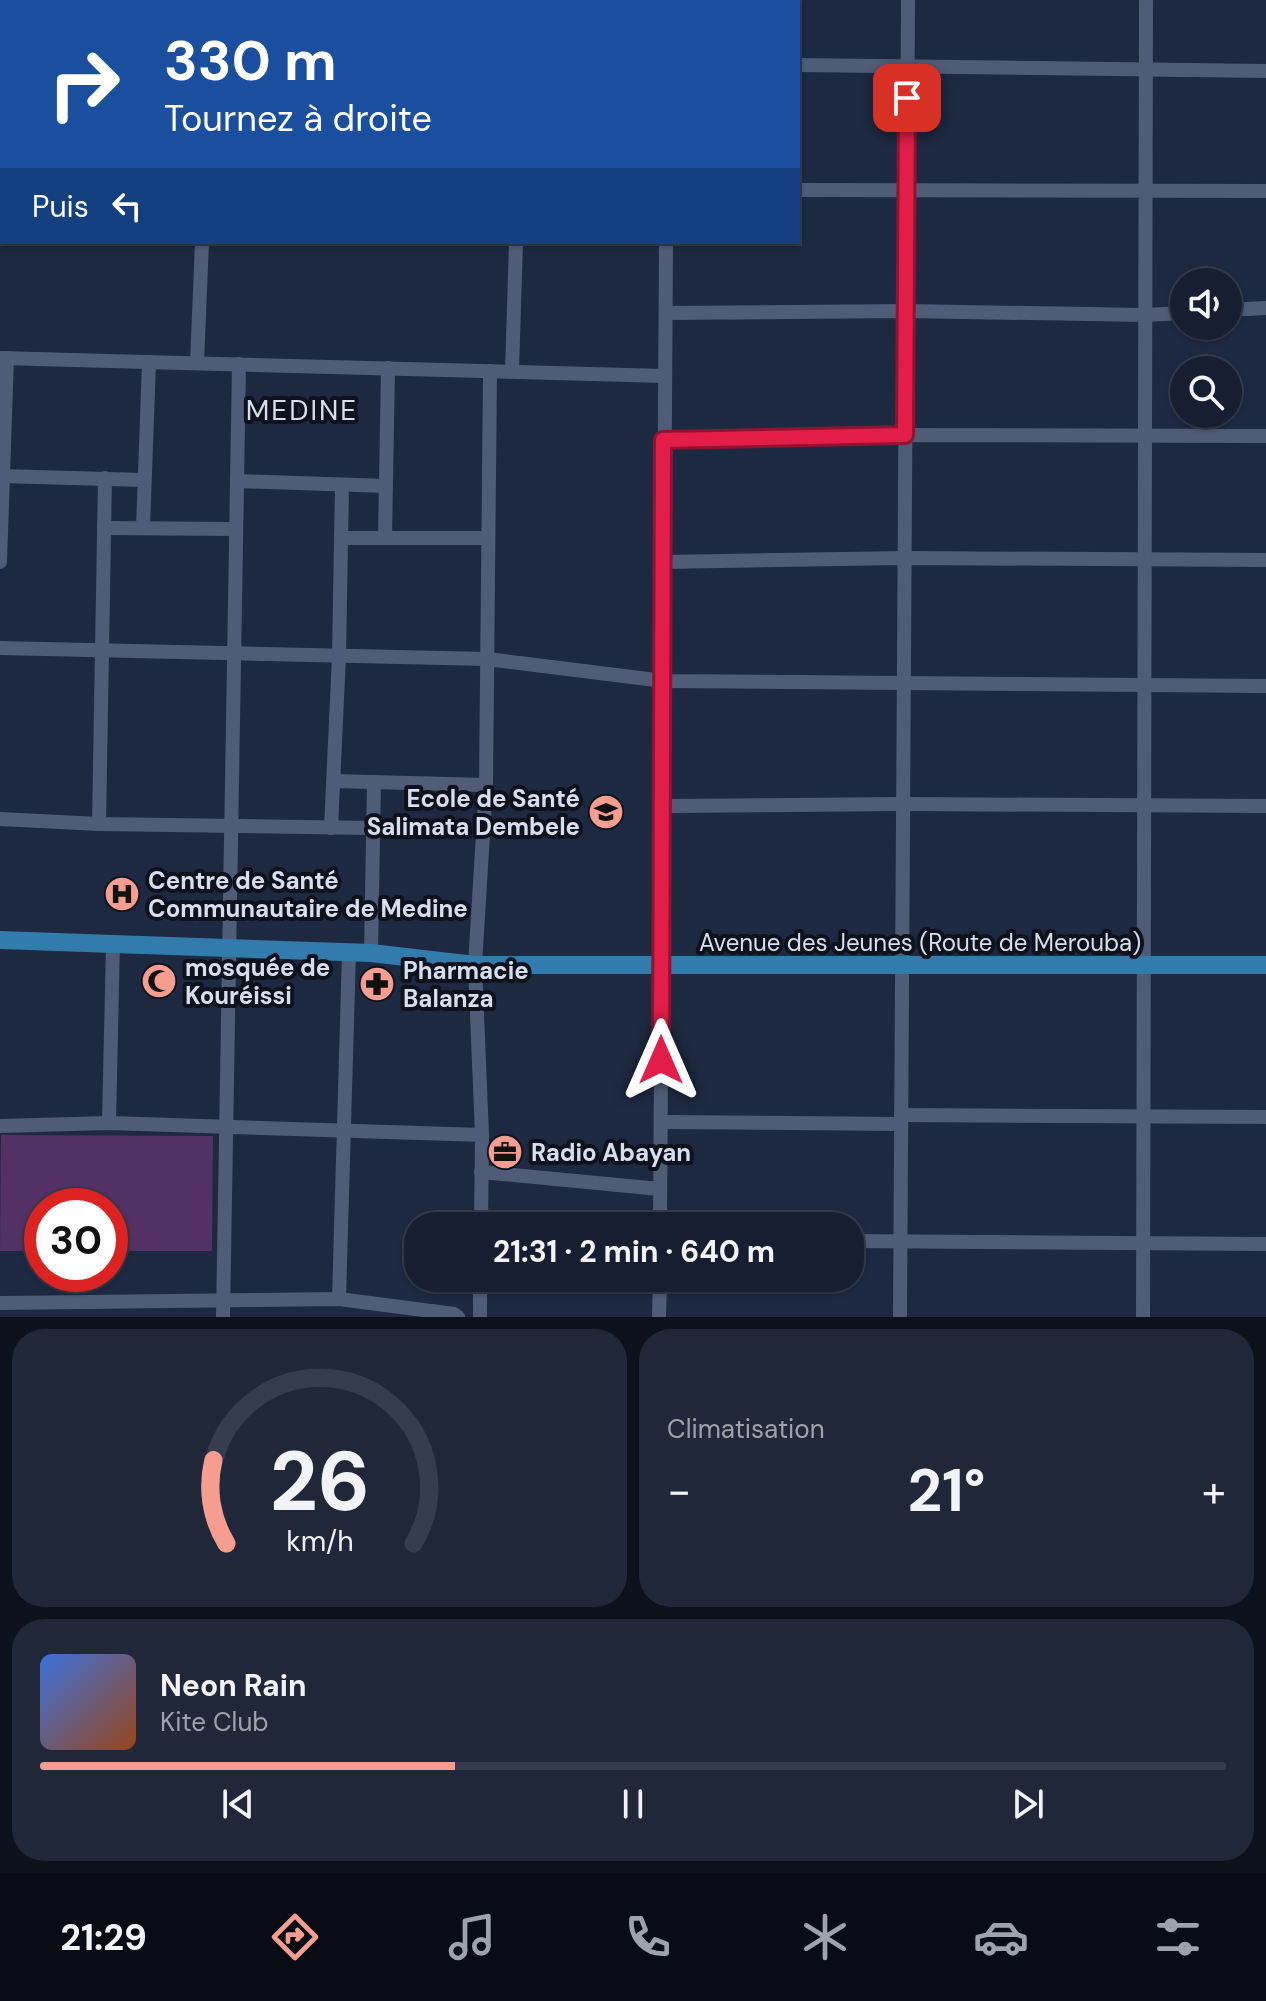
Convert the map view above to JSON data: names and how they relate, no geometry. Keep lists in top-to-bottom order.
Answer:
{
  "streets": {
    "main road": ["Avenue des Jeunes (Route de Merouba)"]
  },
  "districts": ["MEDINE"],
  "places": {
    "school or university": ["Ecole de Santé Salimata Dembele"],
    "hospital": ["Centre de Santé Communautaire de Medine"],
    "mosque": ["mosquée de Kouréissi"],
    "pharmacy": ["Pharmacie Balanza"],
    "office": ["Radio Abayan"]
  },
  "page": {
    "turn": ["330 m", "Tournez à droite"],
    "then": "Puis",
    "limit": "30",
    "trip": "21:31 · 2 min · 640 m",
    "tile": "Climatisation",
    "heat": ["−", "21°", "+"],
    "song": ["Neon Rain", "Kite Club"],
    "tabs": "21:29",
    "gauge": ["26", "km/h"]
  }
}
